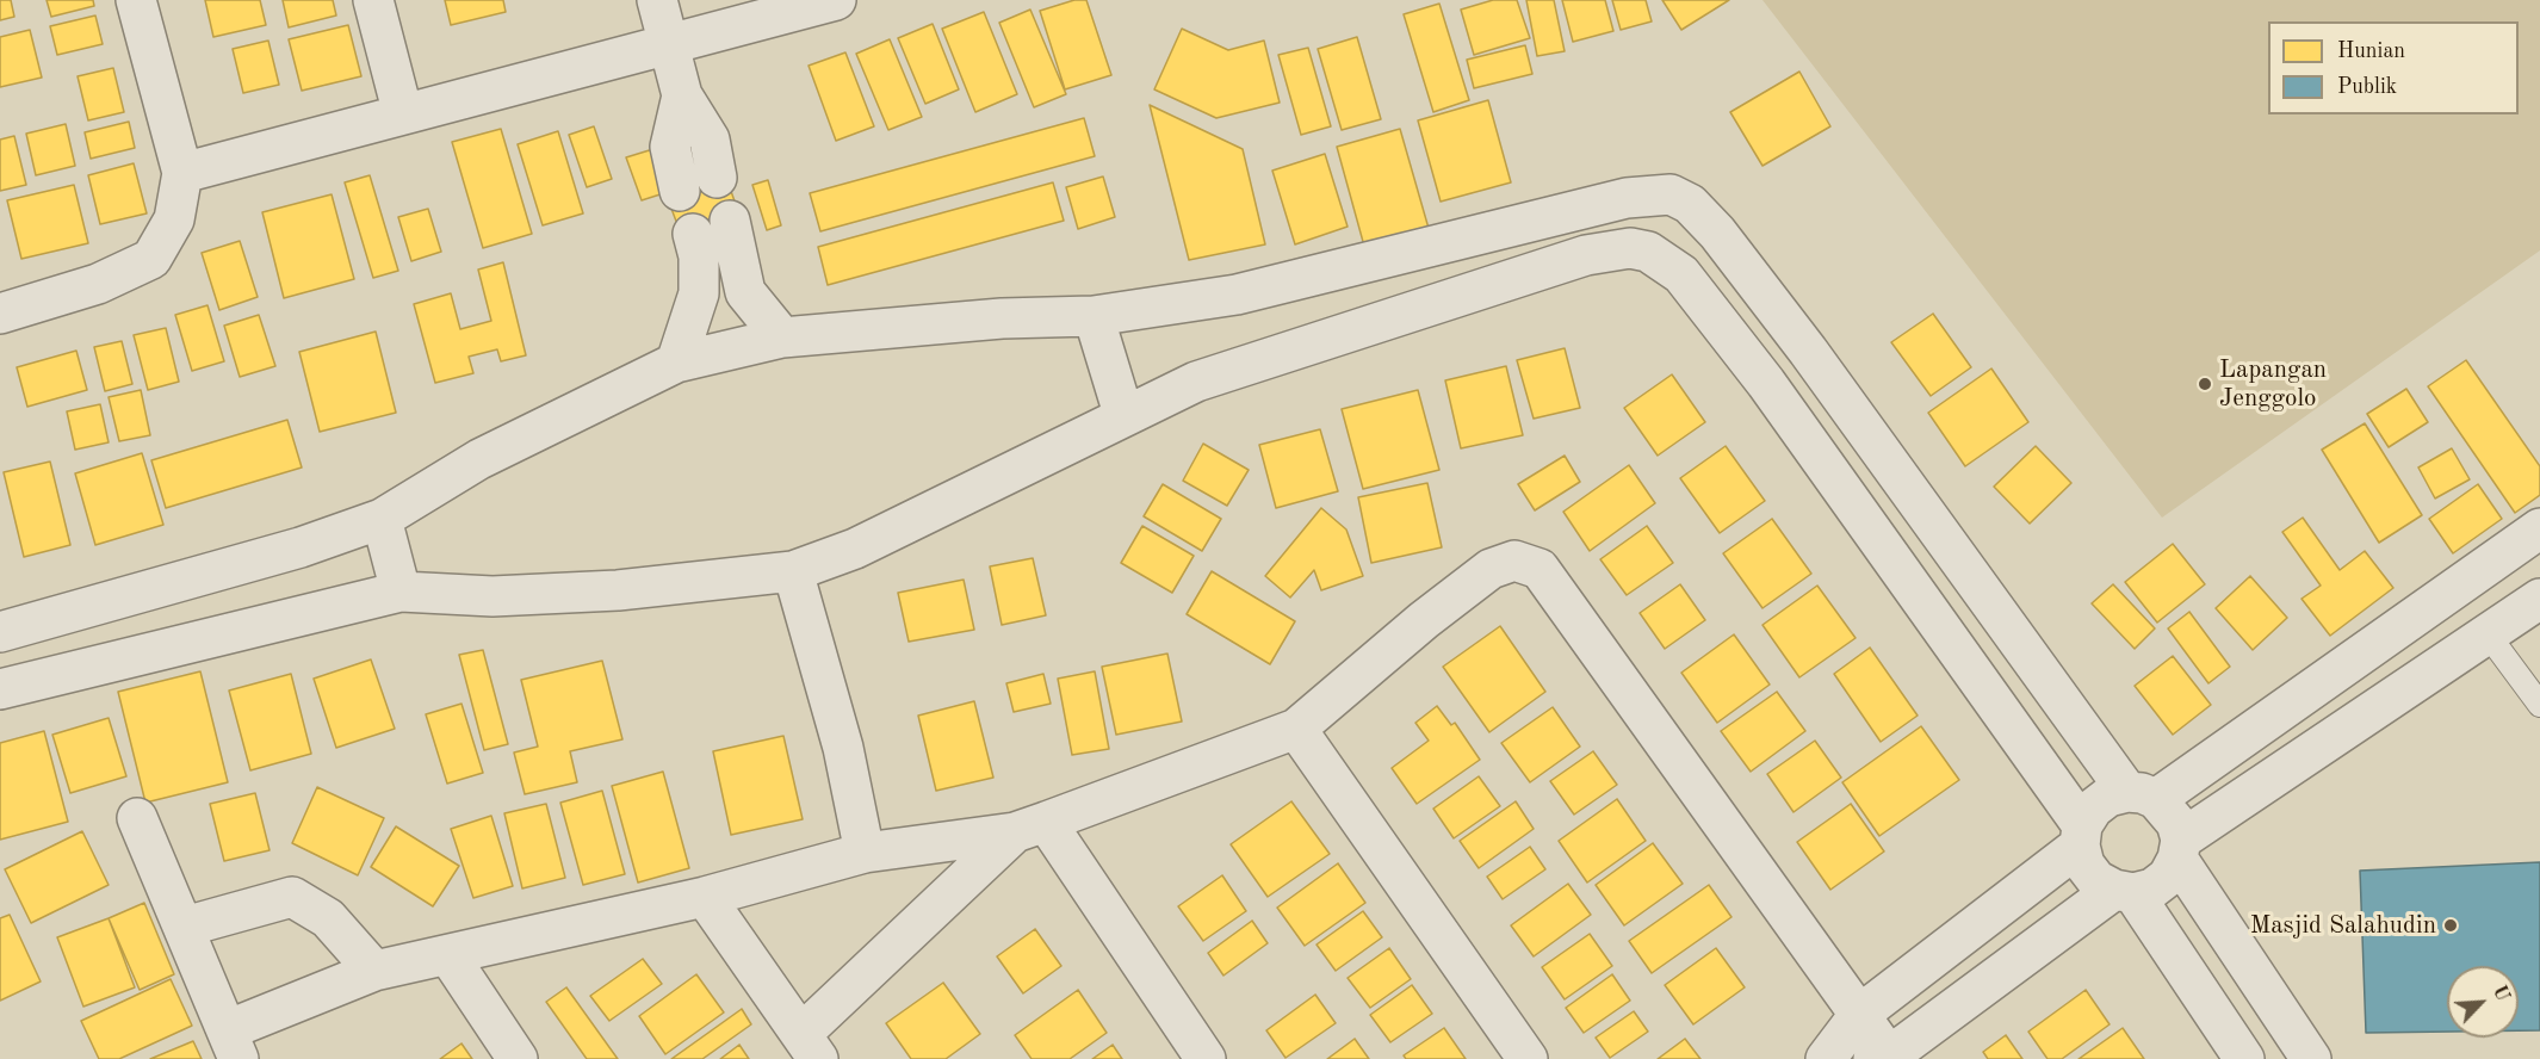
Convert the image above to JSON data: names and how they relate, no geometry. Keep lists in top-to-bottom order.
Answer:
{
  "places": ["Lapangan Jenggolo", "Masjid Salahudin"],
  "legend": ["Hunian", "Publik"],
  "north": "top right"
}
